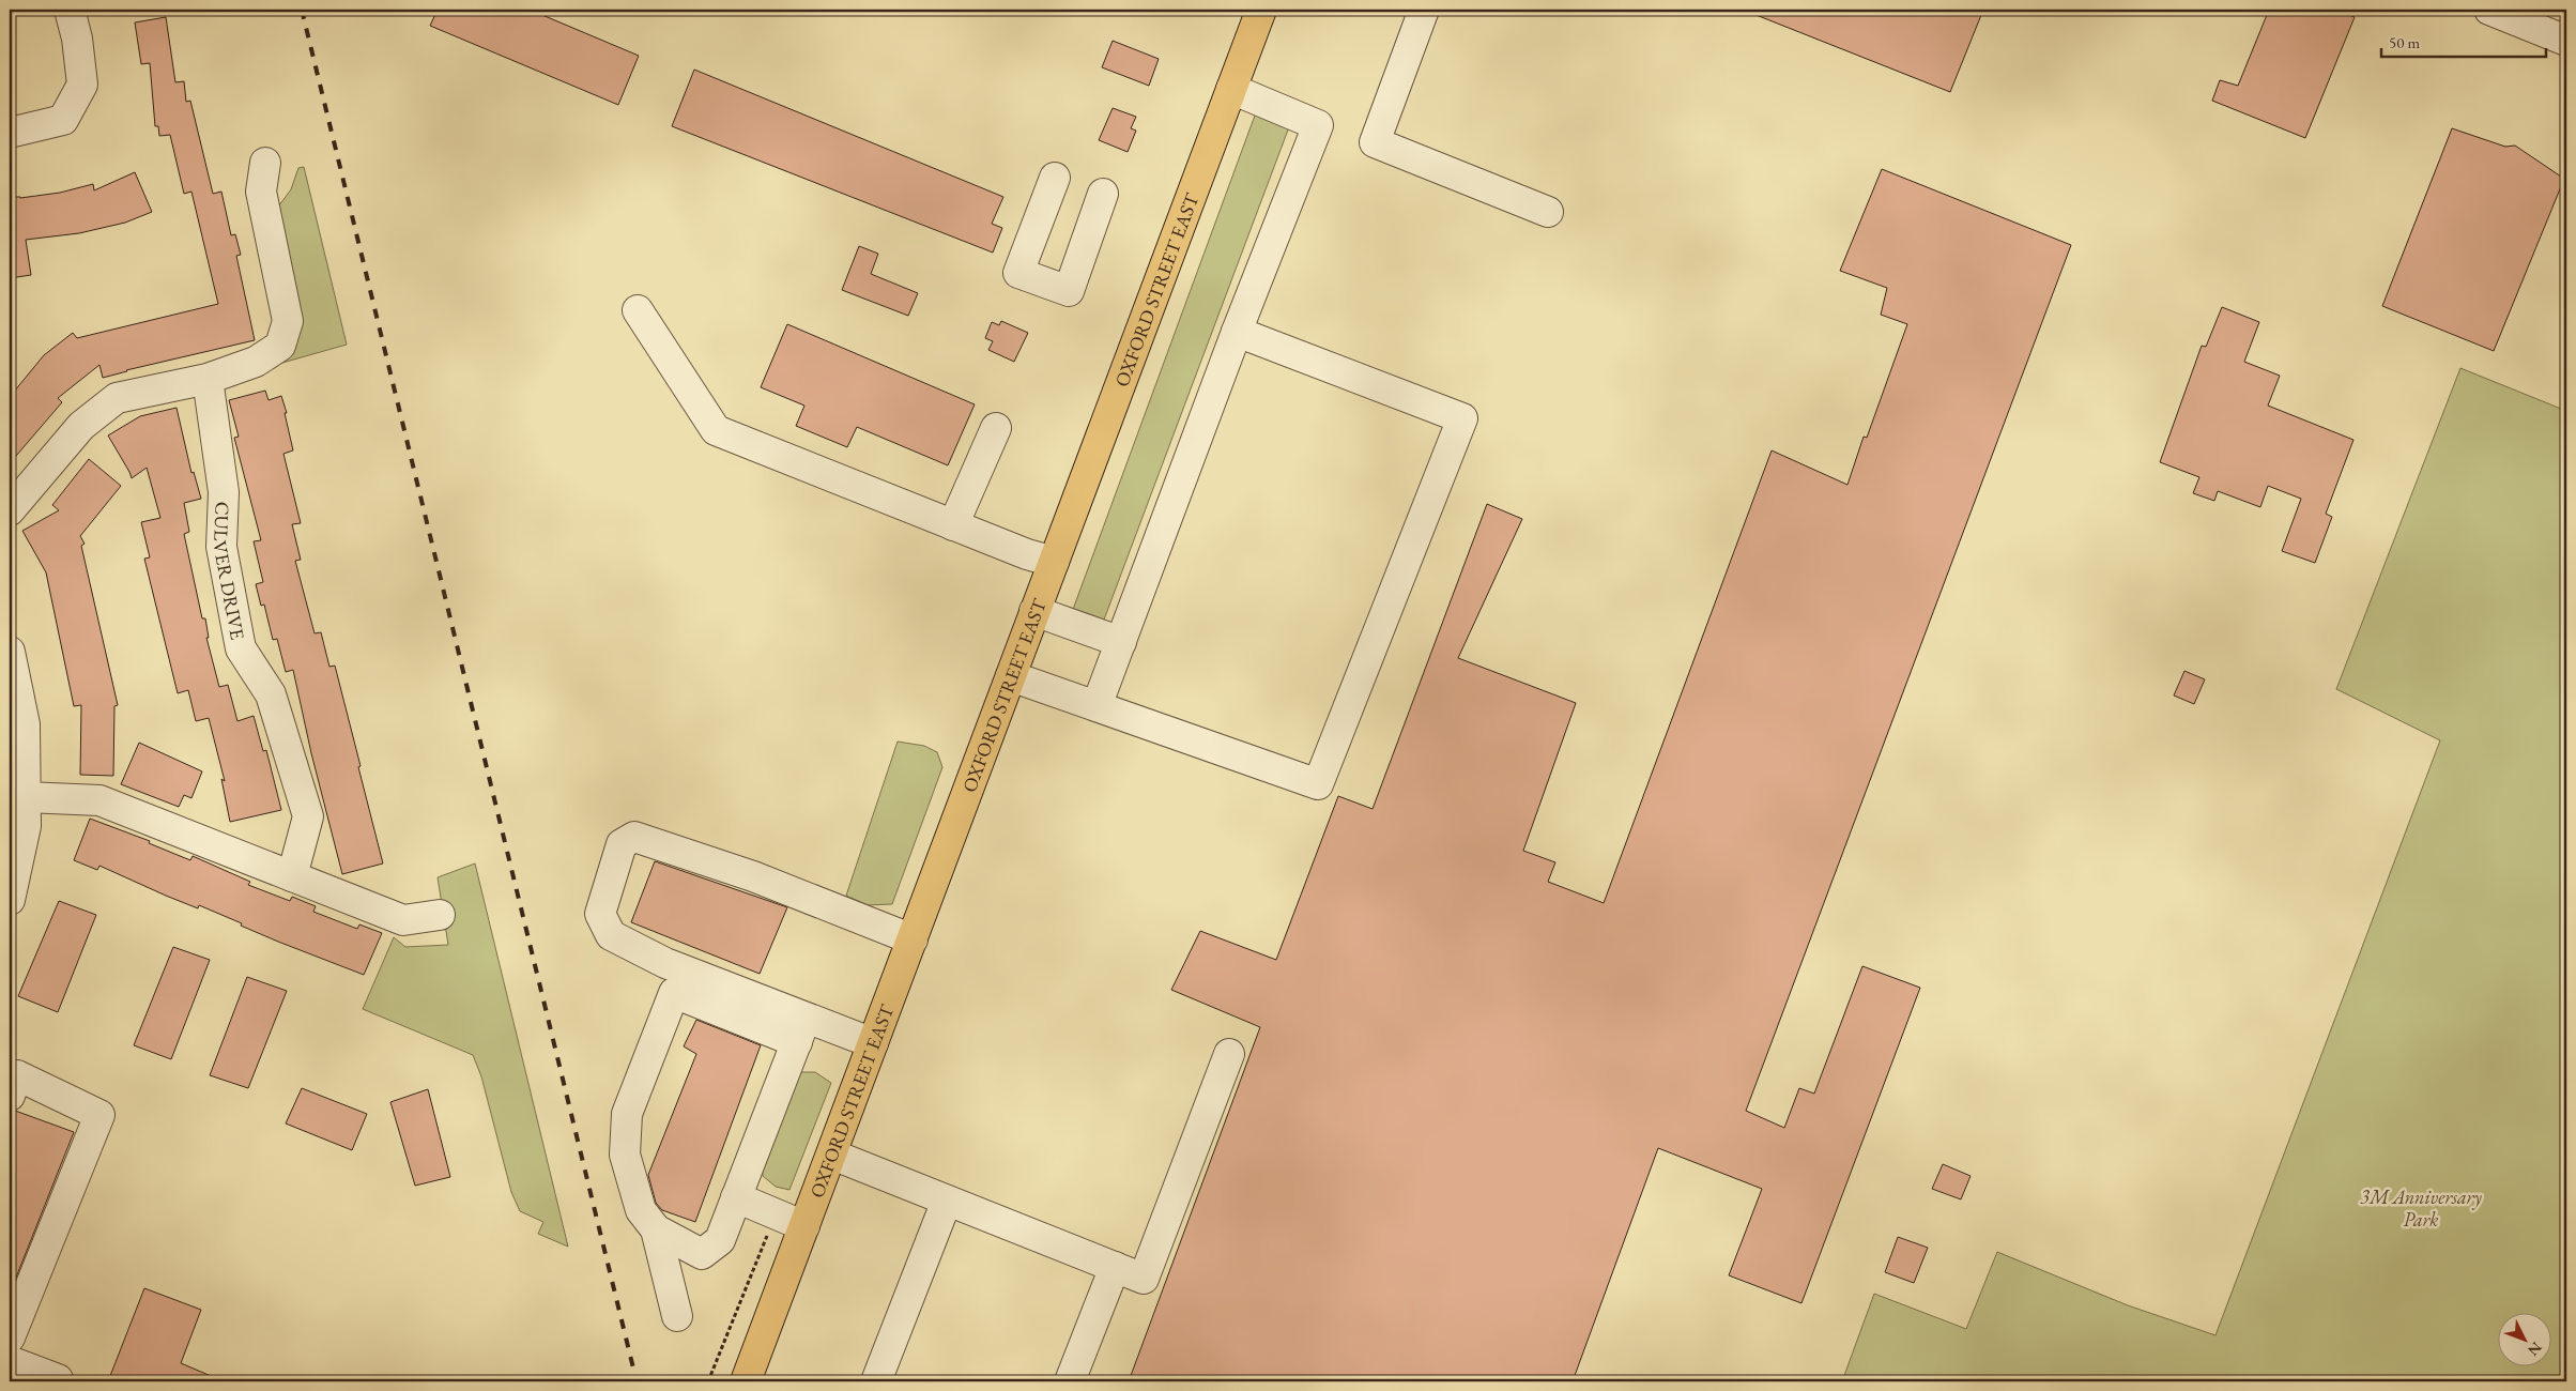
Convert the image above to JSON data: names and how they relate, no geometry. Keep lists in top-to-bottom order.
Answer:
{
  "streets": {
    "main road": ["OXFORD STREET EAST"],
    "street": ["CULVER DRIVE"]
  },
  "parks": ["3M Anniversary Park"],
  "scale_bar": "50 m",
  "north": "bottom right"
}
